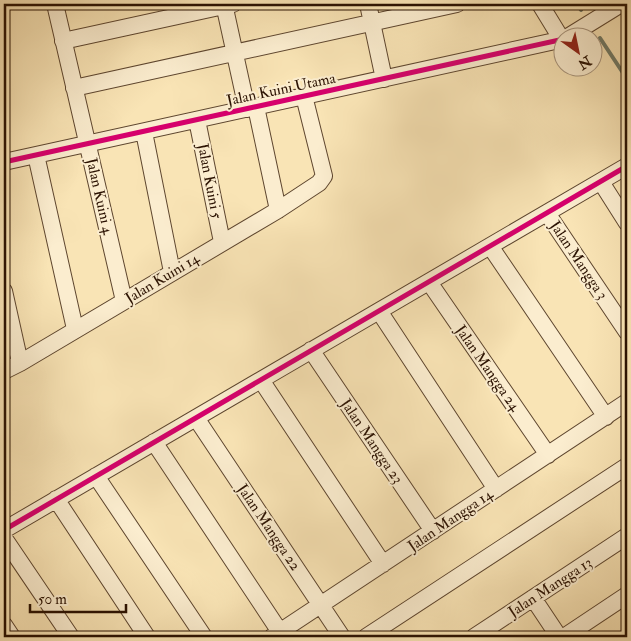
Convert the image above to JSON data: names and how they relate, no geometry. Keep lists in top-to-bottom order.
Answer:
{
  "streets": {
    "street": [
      "Jalan Kuini Utama",
      "Jalan Kuini 5",
      "Jalan Kuini 4",
      "Jalan Mangga 3",
      "Jalan Kuini 14",
      "Jalan Mangga 24",
      "Jalan Mangga 23",
      "Jalan Mangga 14",
      "Jalan Mangga 22",
      "Jalan Mangga 13"
    ]
  },
  "crossings": [
    ["Jalan Kuini Utama", "Jalan Kuini 5"],
    ["Jalan Kuini Utama", "Jalan Kuini 4"],
    ["Jalan Kuini Utama", "Jalan Kuini 14"],
    ["Jalan Kuini 5", "Jalan Kuini 14"],
    ["Jalan Kuini 4", "Jalan Kuini 14"],
    ["Jalan Mangga 24", "Jalan Mangga 14"],
    ["Jalan Mangga 23", "Jalan Mangga 14"],
    ["Jalan Mangga 14", "Jalan Mangga 22"]
  ],
  "scale_bar": "50 m",
  "north": "bottom right"
}
